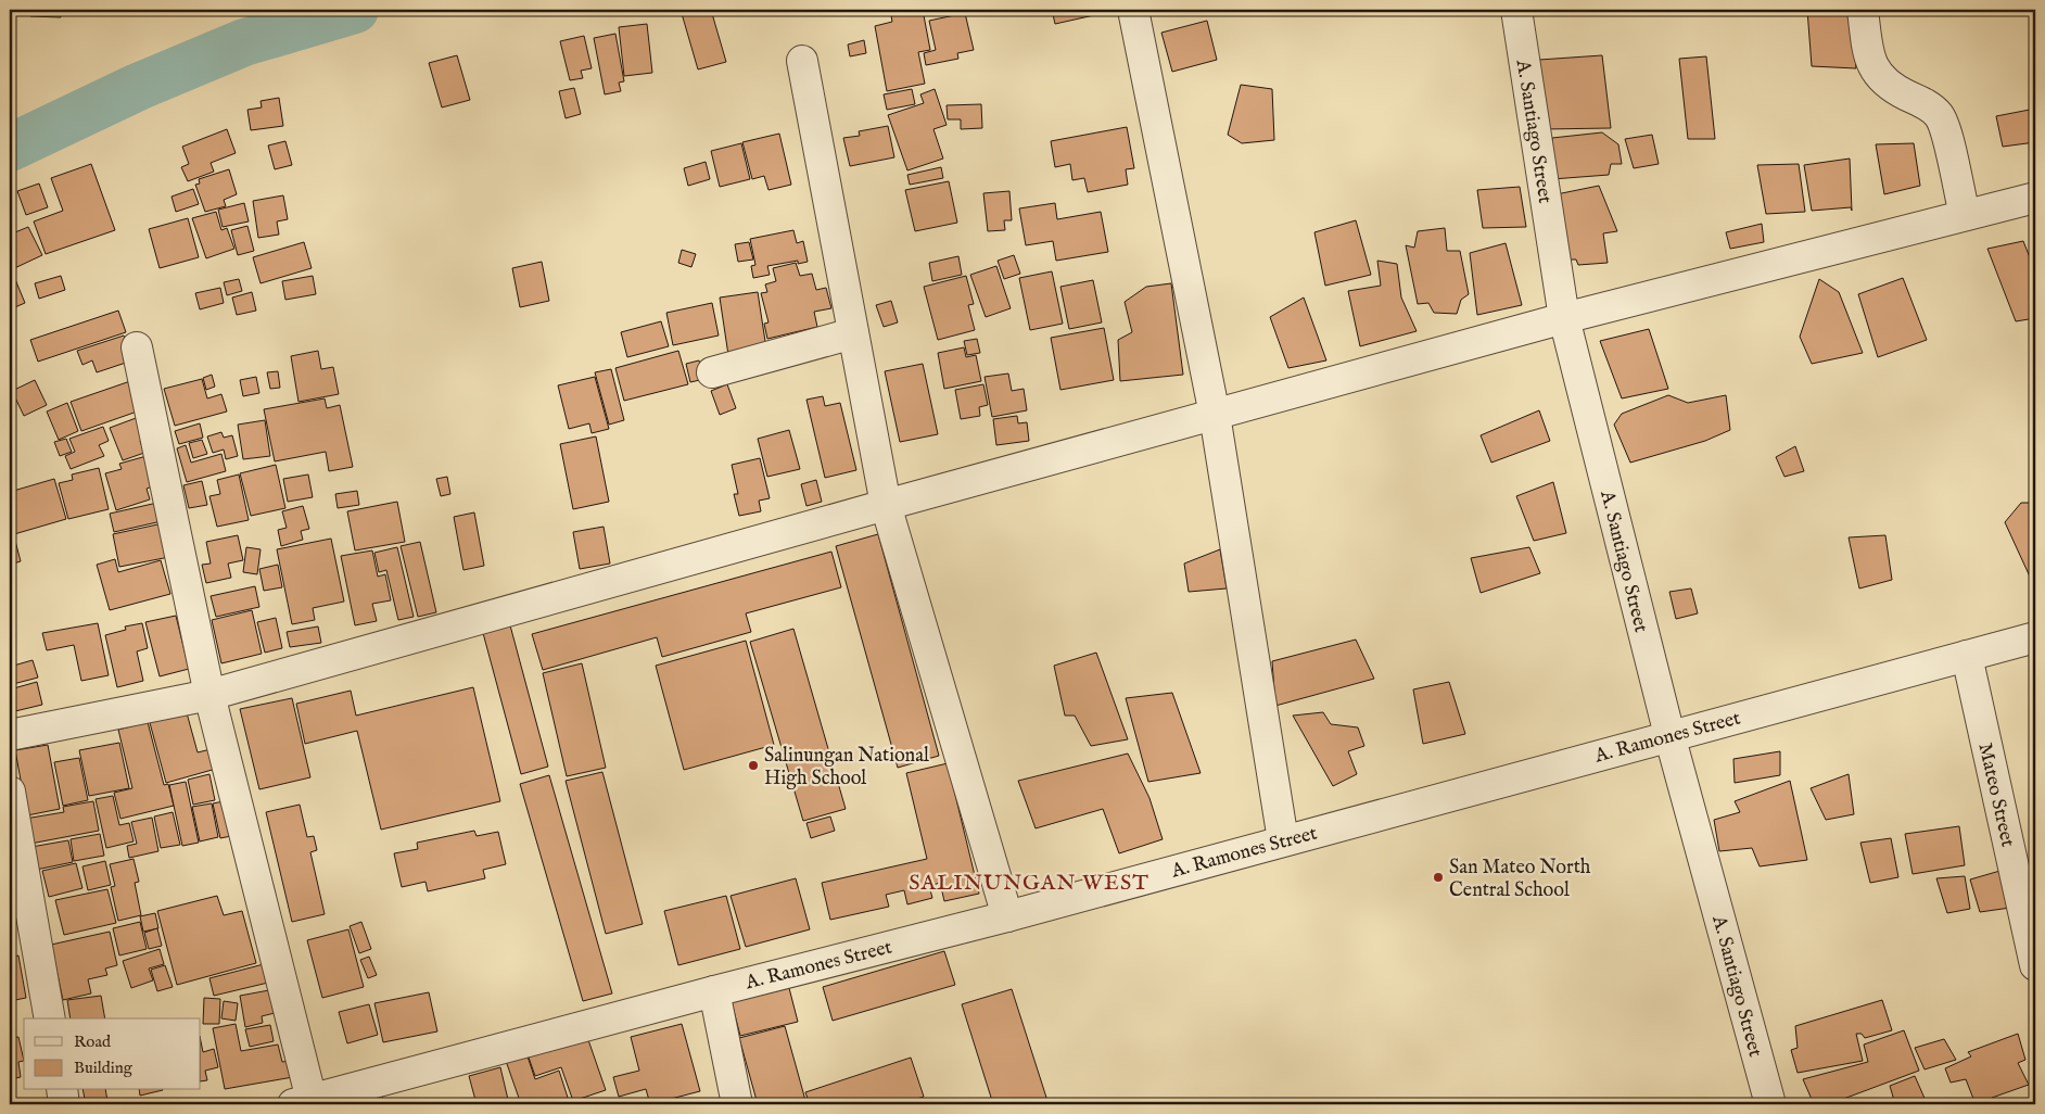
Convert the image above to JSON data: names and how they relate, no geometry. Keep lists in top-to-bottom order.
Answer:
{
  "streets": {
    "street": ["A. Santiago Street", "A. Ramones Street", "Mateo Street"]
  },
  "crossings": [
    ["A. Santiago Street", "A. Ramones Street"],
    ["A. Ramones Street", "Mateo Street"]
  ],
  "districts": ["SALINUNGAN WEST"],
  "places": ["Salinungan National High School", "San Mateo North Central School"],
  "legend": ["Road", "Building"]
}
